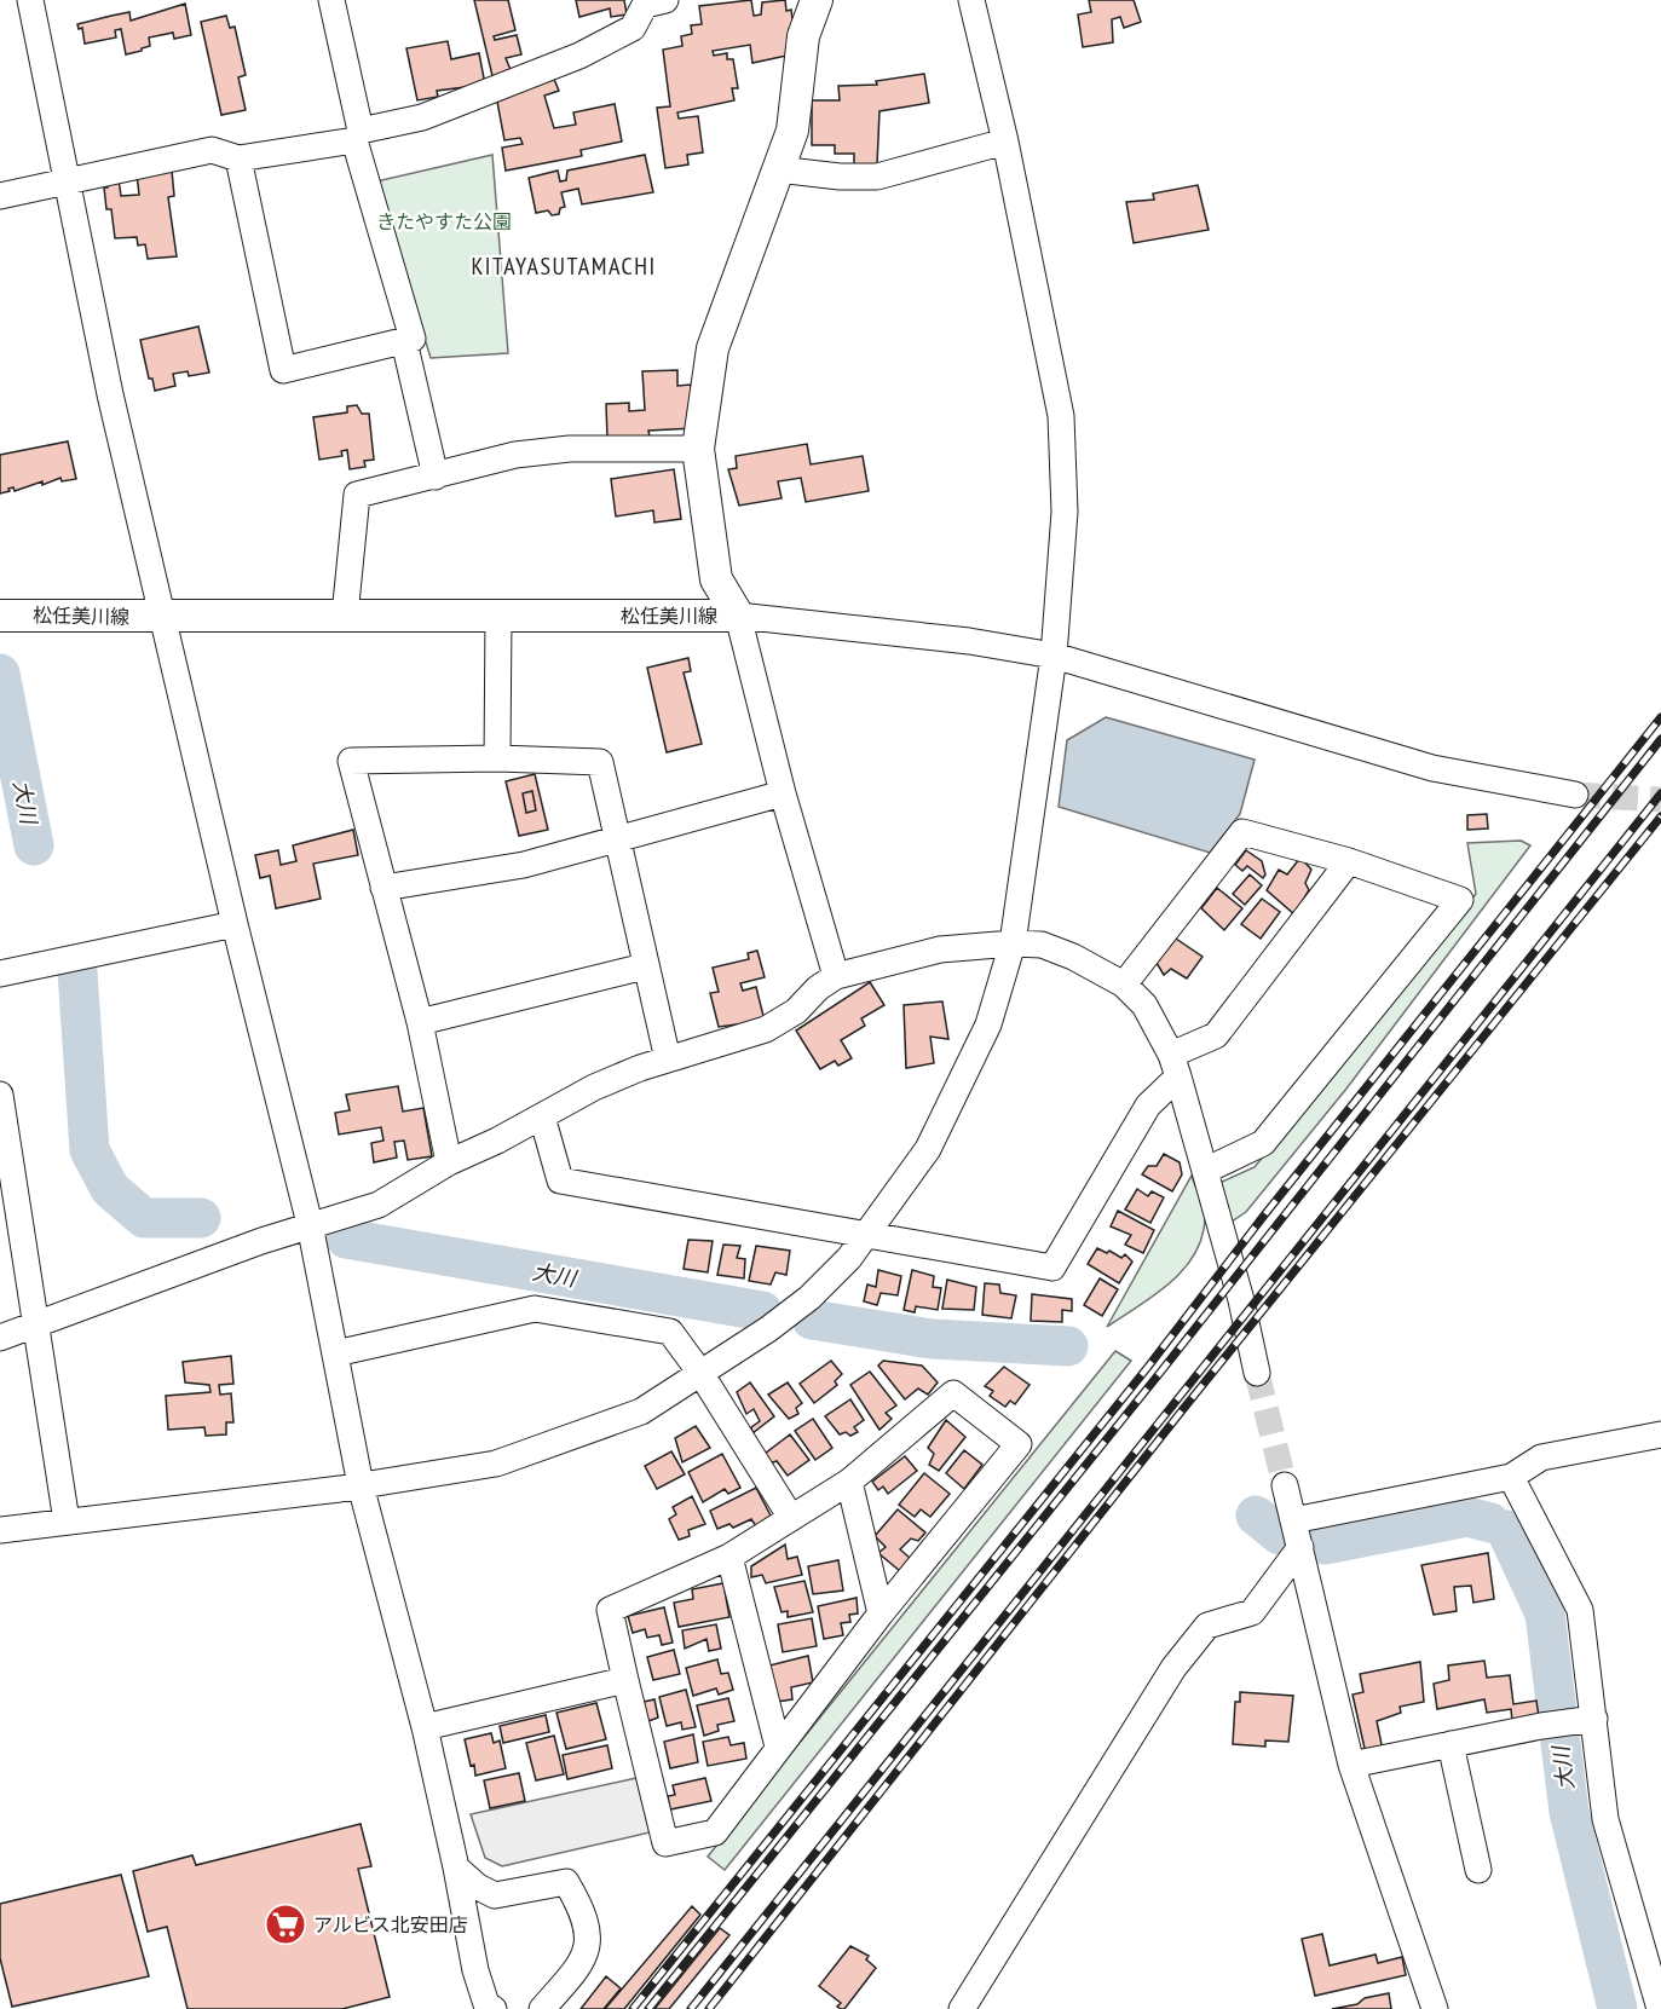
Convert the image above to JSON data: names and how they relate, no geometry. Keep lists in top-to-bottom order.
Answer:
{
  "streets": {
    "main road": ["松任美川線"]
  },
  "districts": ["KITAYASUTAMACHI"],
  "water": ["大川"],
  "parks": ["きたやすた公園"],
  "places": {
    "supermarket": ["アルビス北安田店"]
  }
}
